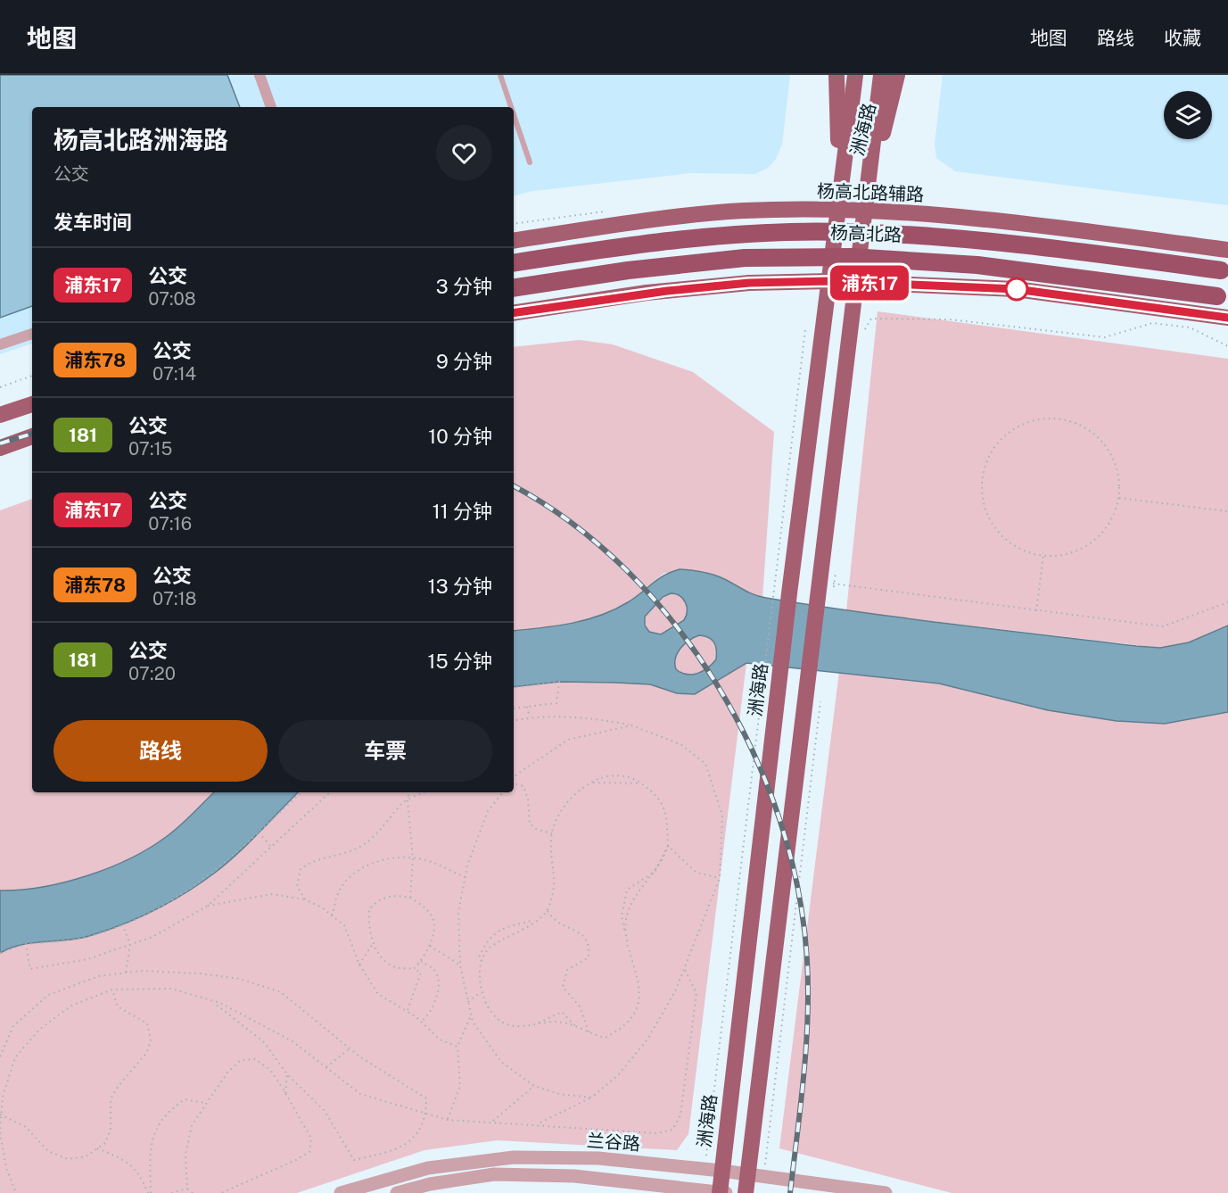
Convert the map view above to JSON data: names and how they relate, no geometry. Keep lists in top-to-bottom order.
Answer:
{
  "streets": {
    "highway": ["杨高北路"],
    "main road": ["洲海路", "杨高北路辅路"],
    "street": ["兰谷路"]
  },
  "crossings": [
    ["洲海路", "杨高北路辅路"],
    ["洲海路", "兰谷路"]
  ],
  "lines": ["bus line 浦东17"],
  "page": {
    "header": "地图",
    "nav": ["地图", "路线", "收藏"],
    "on_map": "浦东17",
    "heading": [
      ["杨高北路洲海路", "公交"],
      "发车时间"
    ],
    "list": [
      {
        "mark": "浦东17",
        "name": "公交",
        "note": "07:08",
        "value": "3 分钟"
      },
      {
        "mark": "浦东78",
        "name": "公交",
        "note": "07:14",
        "value": "9 分钟"
      },
      {
        "mark": "181",
        "name": "公交",
        "note": "07:15",
        "value": "10 分钟"
      },
      {
        "mark": "浦东17",
        "name": "公交",
        "note": "07:16",
        "value": "11 分钟"
      },
      {
        "mark": "浦东78",
        "name": "公交",
        "note": "07:18",
        "value": "13 分钟"
      },
      {
        "mark": "181",
        "name": "公交",
        "note": "07:20",
        "value": "15 分钟"
      }
    ],
    "buttons": ["路线", "车票"]
  }
}
